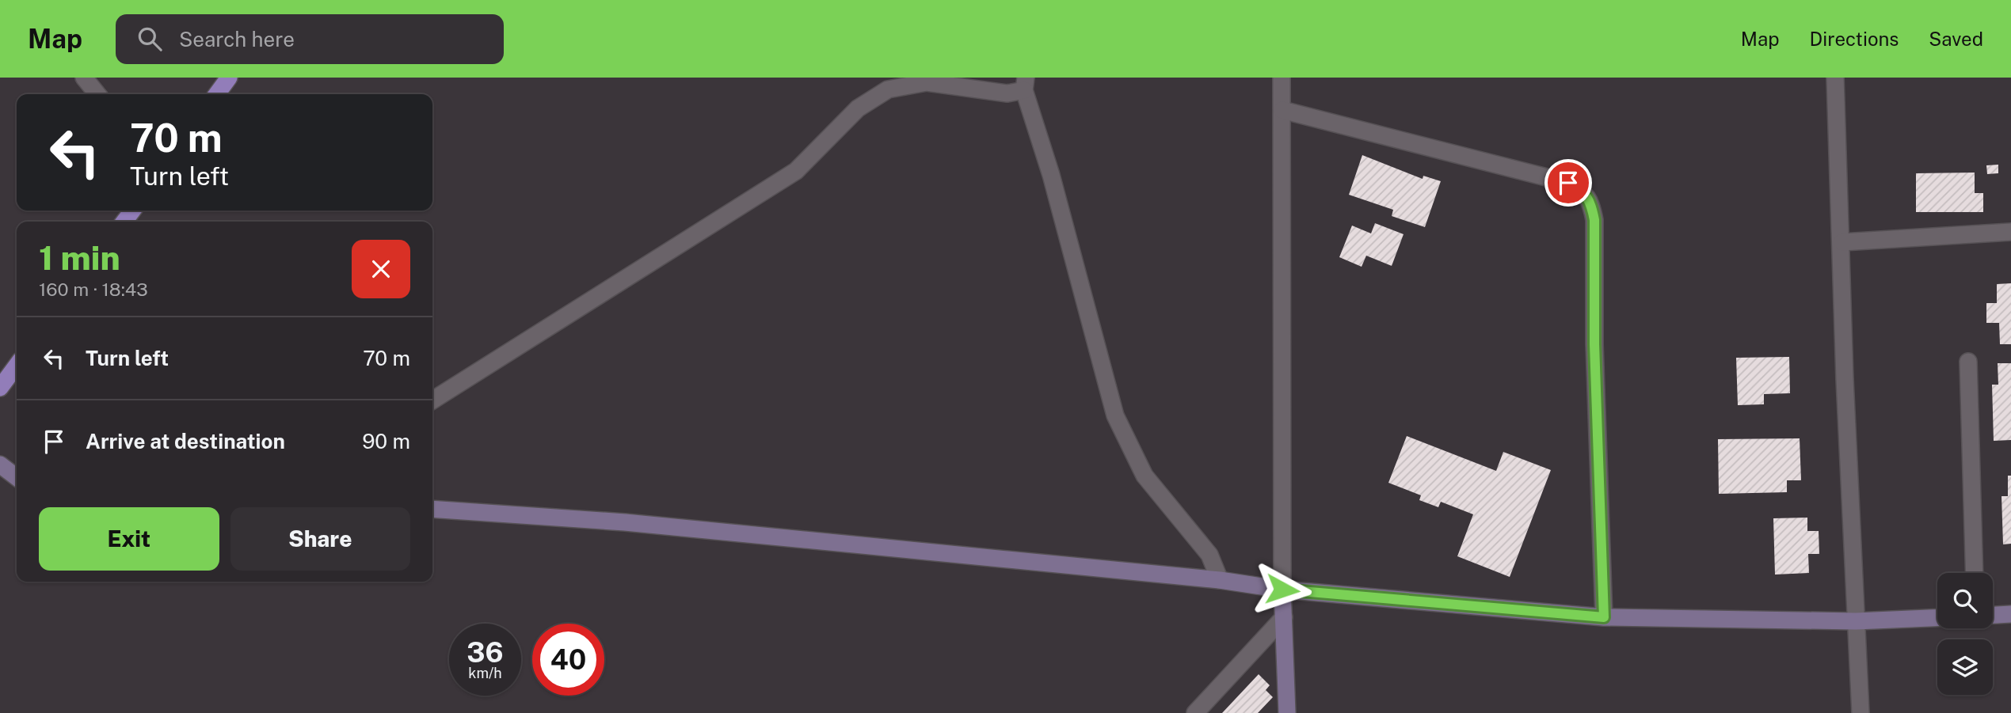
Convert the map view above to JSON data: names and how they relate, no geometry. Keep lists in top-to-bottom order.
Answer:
{
  "page": {
    "header": "Map",
    "search": "Search here",
    "nav": ["Map", "Directions", "Saved"],
    "turn": ["70 m", "Turn left"],
    "heading": ["1 min", "160 m · 18:43"],
    "list": [
      {
        "name": "Turn left",
        "value": "70 m"
      },
      {
        "name": "Arrive at destination",
        "value": "90 m"
      }
    ],
    "buttons": ["Exit", "Share"],
    "speed": "36 km/h",
    "limit": "40"
  }
}
